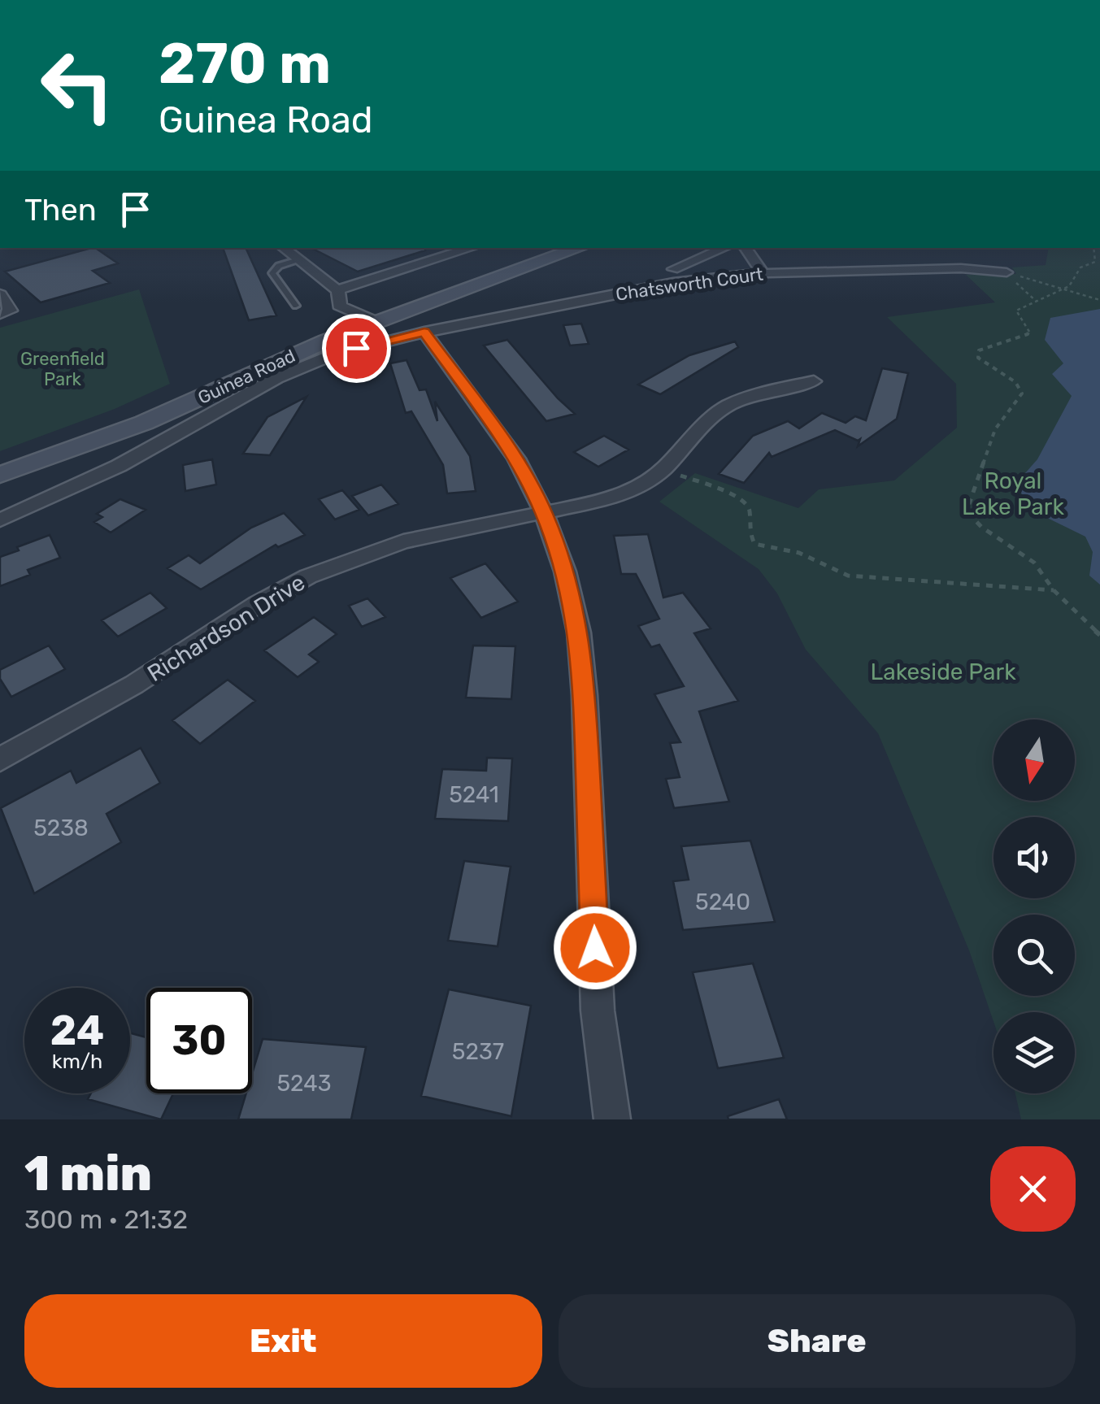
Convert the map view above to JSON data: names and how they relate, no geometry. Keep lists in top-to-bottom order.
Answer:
{
  "streets": {
    "main road": ["Guinea Road"],
    "street": ["Chatsworth Court", "Richardson Drive"]
  },
  "crossings": [
    ["Chatsworth Court", "Guinea Road"]
  ],
  "parks": ["Greenfield Park", "Royal Lake Park", "Lakeside Park"],
  "house_numbers": [
    "5241",
    "5238",
    "5240",
    "5237",
    "5243"
  ],
  "north": "bottom",
  "page": {
    "turn": ["270 m", "Guinea Road"],
    "then": "Then",
    "speed": "24 km/h",
    "limit": "30",
    "heading": ["1 min", "300 m · 21:32"],
    "buttons": ["Exit", "Share"]
  }
}
